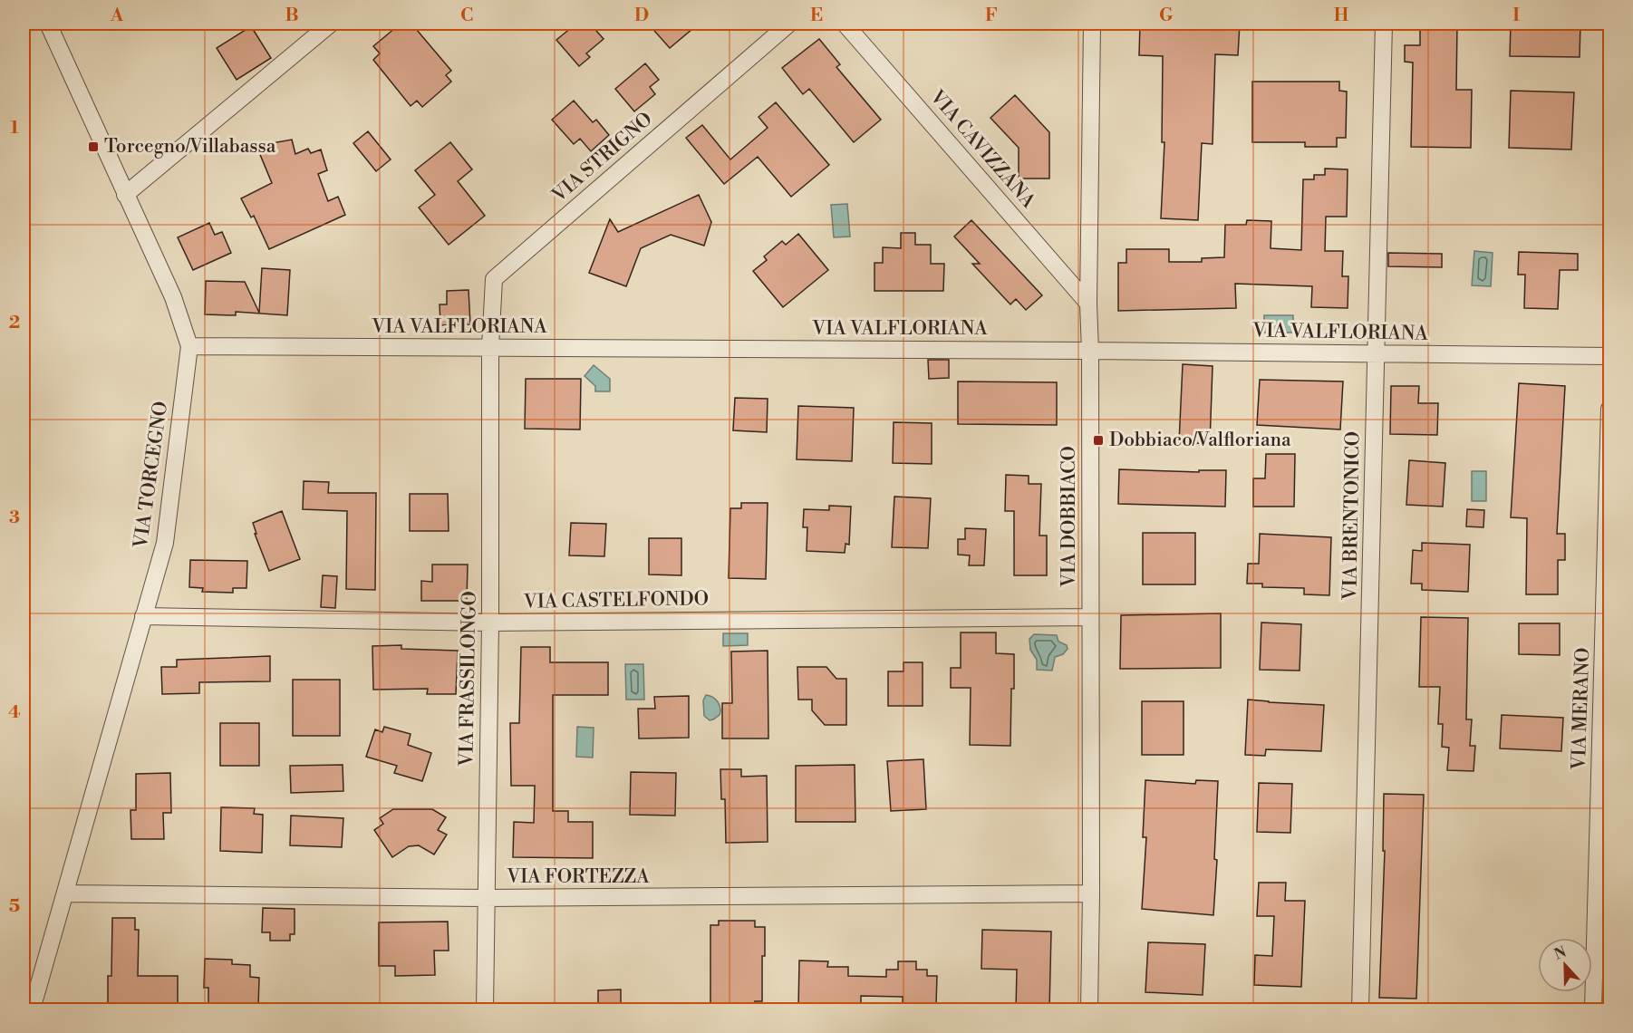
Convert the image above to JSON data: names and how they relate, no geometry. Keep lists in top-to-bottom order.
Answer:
{
  "streets": {
    "street": [
      "VIA CAVIZZANA",
      "VIA STRIGNO",
      "VIA VALFLORIANA",
      "VIA TORCEGNO",
      "VIA BRENTONICO",
      "VIA DOBBIACO",
      "VIA CASTELFONDO",
      "VIA FRASSILONGO",
      "VIA MERANO",
      "VIA FORTEZZA"
    ]
  },
  "crossings": [
    ["VIA CAVIZZANA", "VIA DOBBIACO"],
    ["VIA STRIGNO", "VIA VALFLORIANA"],
    ["VIA STRIGNO", "VIA FRASSILONGO"],
    ["VIA VALFLORIANA", "VIA TORCEGNO"],
    ["VIA VALFLORIANA", "VIA BRENTONICO"],
    ["VIA VALFLORIANA", "VIA DOBBIACO"],
    ["VIA VALFLORIANA", "VIA FRASSILONGO"],
    ["VIA TORCEGNO", "VIA CASTELFONDO"],
    ["VIA TORCEGNO", "VIA FORTEZZA"],
    ["VIA DOBBIACO", "VIA CASTELFONDO"],
    ["VIA DOBBIACO", "VIA FORTEZZA"],
    ["VIA CASTELFONDO", "VIA FRASSILONGO"],
    ["VIA FRASSILONGO", "VIA FORTEZZA"]
  ],
  "places": {
    "transit": ["Torcegno/Villabassa", "Dobbiaco/Valfloriana"]
  },
  "north": "top",
  "grid": {
    "columns": [
      "A",
      "B",
      "C",
      "D",
      "E",
      "F",
      "G",
      "H",
      "I"
    ],
    "rows": [
      "1",
      "2",
      "3",
      "4",
      "5"
    ]
  }
}
